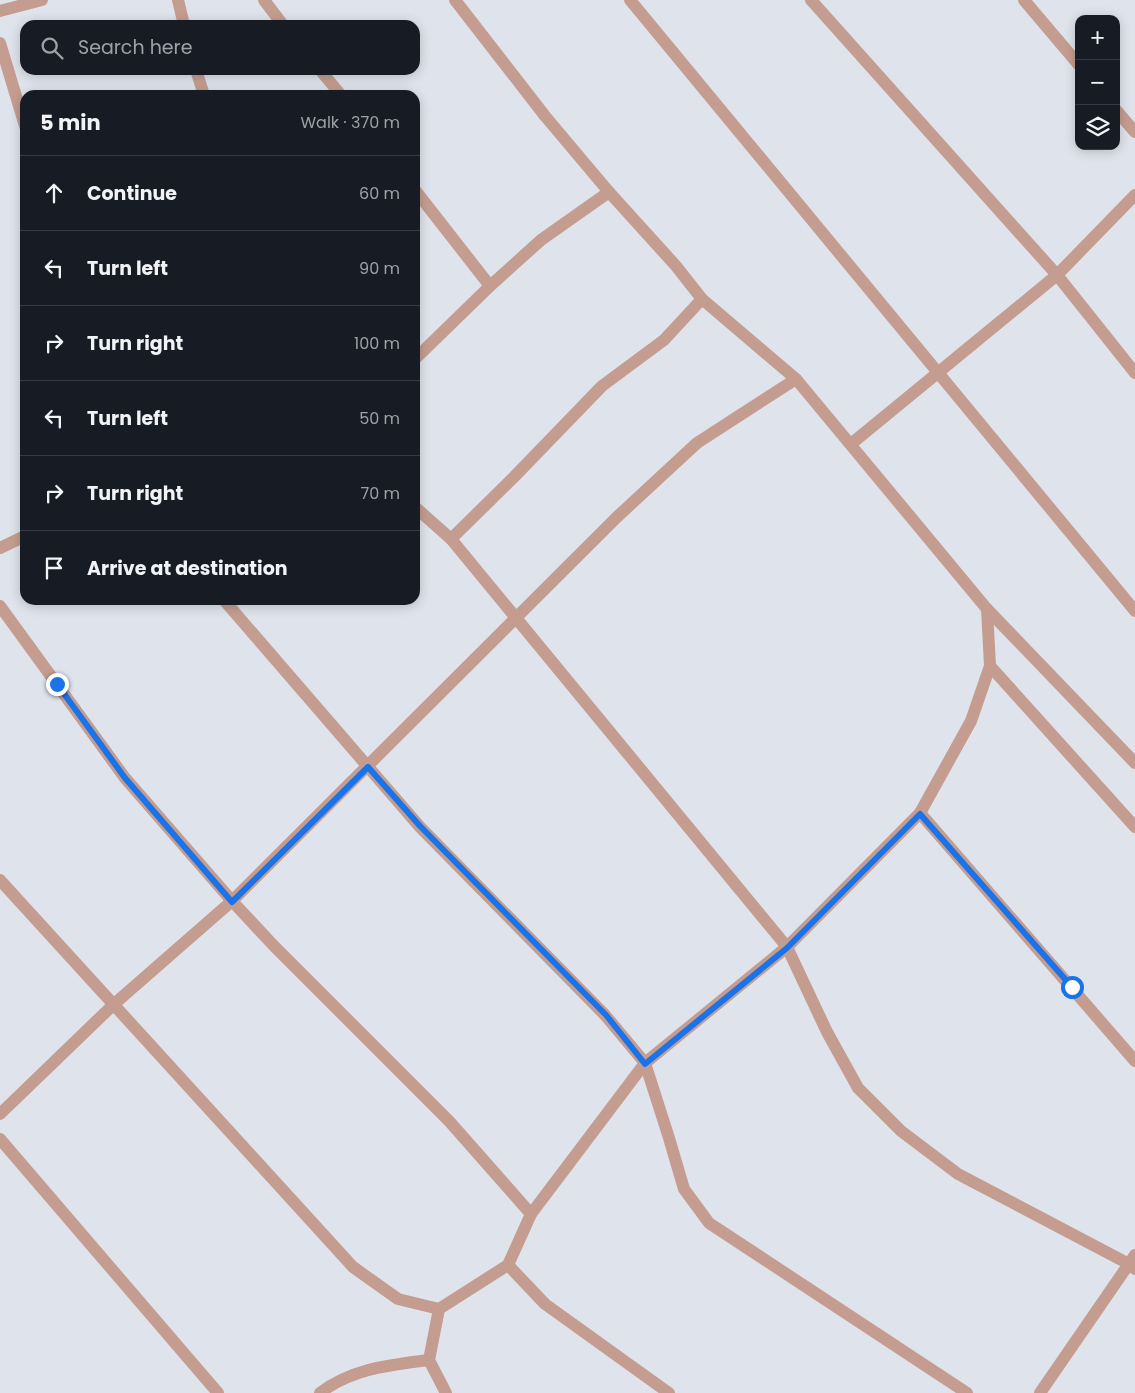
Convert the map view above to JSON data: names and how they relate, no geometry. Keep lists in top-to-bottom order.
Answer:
{
  "page": {
    "map_buttons": ["+", "−"],
    "search": "Search here",
    "heading": ["5 min", "Walk · 370 m"],
    "list": [
      ["Continue", "60 m"],
      ["Turn left", "90 m"],
      ["Turn right", "100 m"],
      ["Turn left", "50 m"],
      ["Turn right", "70 m"],
      "Arrive at destination"
    ]
  }
}
